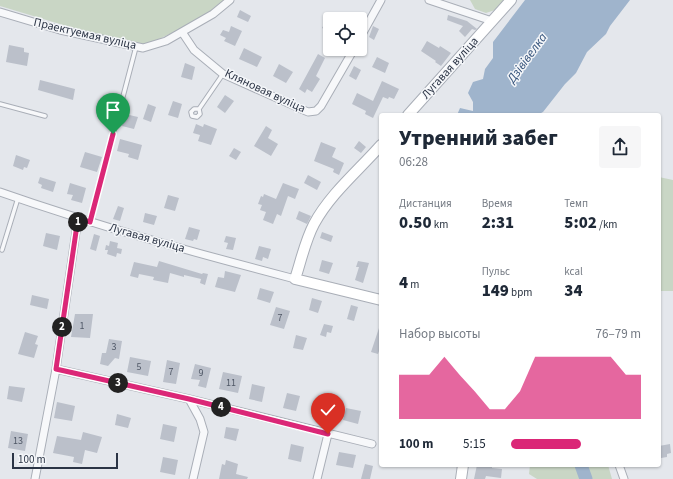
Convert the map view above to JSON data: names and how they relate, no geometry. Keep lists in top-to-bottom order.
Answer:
{
  "streets": {
    "street": ["Праектуемая вуліца", "Лугавая вуліца", "Кляновая вуліца"]
  },
  "crossings": [
    ["Праектуемая вуліца", "Кляновая вуліца"]
  ],
  "water": ["Дзівівелка"],
  "house_numbers": [
    "7",
    "1",
    "3",
    "5",
    "7",
    "9",
    "11",
    "13"
  ],
  "scale_bar": "100 m",
  "page": {
    "heading": ["Утренний забег", "06:28"],
    "stats": [
      ["Дистанция", "0.50 km"],
      ["Время", "2:31"],
      ["Темп", "5:02 /km"],
      ["4 m"],
      ["Пульс", "149 bpm"],
      ["kcal", "34"]
    ],
    "pins": [
      "1",
      "2",
      "3",
      "4"
    ],
    "chart": ["Набор высоты", "76–79 m"],
    "list": [
      {
        "name": "100 m",
        "note": "5:15"
      }
    ],
    "scale": "100 m"
  }
}
